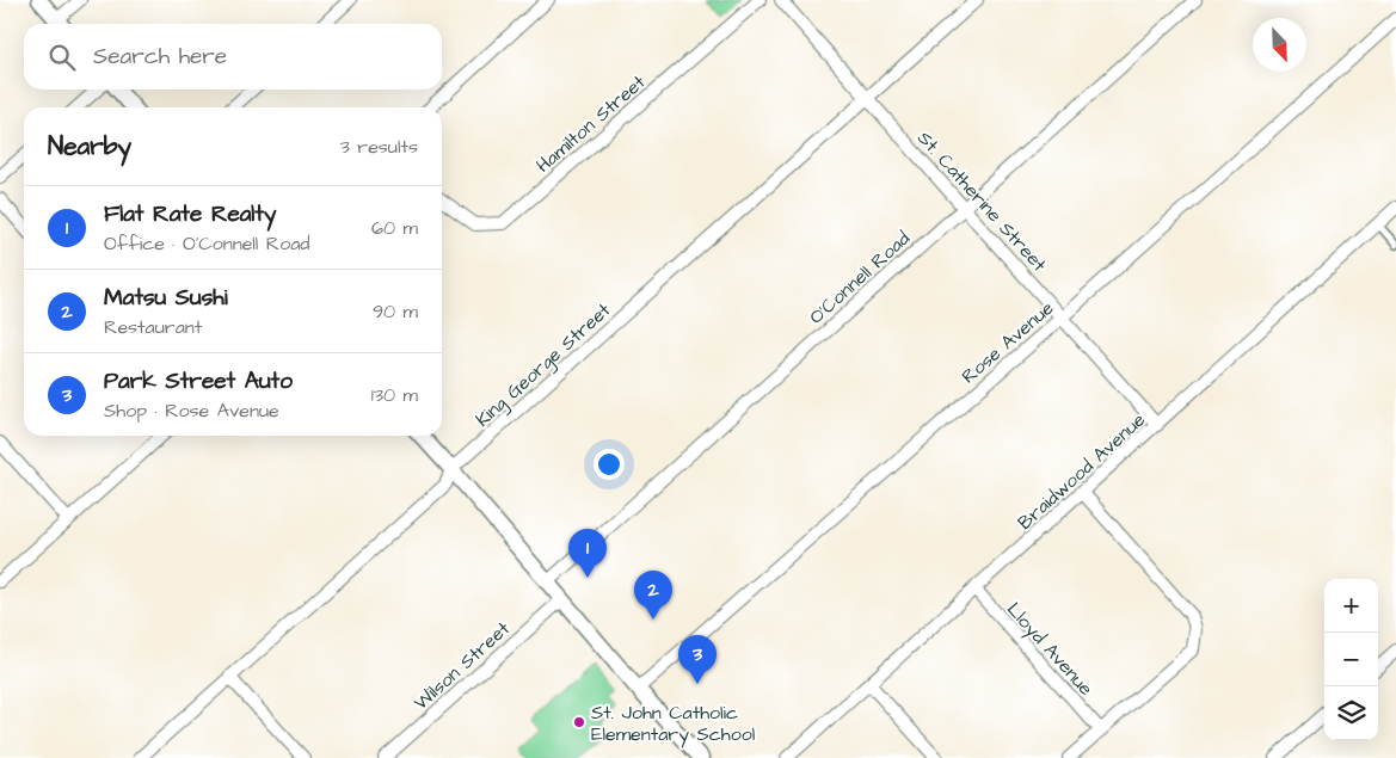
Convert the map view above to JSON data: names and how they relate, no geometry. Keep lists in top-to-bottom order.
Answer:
{
  "streets": {
    "street": [
      "Hamilton Street",
      "St. Catherine Street",
      "O'Connell Road",
      "Rose Avenue",
      "King George Street",
      "Braidwood Avenue",
      "Lloyd Avenue",
      "Wilson Street"
    ]
  },
  "crossings": [
    ["St. Catherine Street", "O'Connell Road"],
    ["St. Catherine Street", "Rose Avenue"],
    ["St. Catherine Street", "King George Street"],
    ["St. Catherine Street", "Braidwood Avenue"],
    ["Braidwood Avenue", "Lloyd Avenue"]
  ],
  "places": ["St. John Catholic Elementary School"],
  "north": "bottom right",
  "page": {
    "search": "Search here",
    "heading": ["Nearby", "3 results"],
    "list": [
      {
        "mark": "1",
        "name": "Flat Rate Realty",
        "note": "Office · O'Connell Road",
        "value": "60 m"
      },
      {
        "mark": "2",
        "name": "Matsu Sushi",
        "note": "Restaurant",
        "value": "90 m"
      },
      {
        "mark": "3",
        "name": "Park Street Auto",
        "note": "Shop · Rose Avenue",
        "value": "130 m"
      }
    ],
    "pins": ["1", "2", "3"],
    "map_buttons": ["+", "−"]
  }
}
